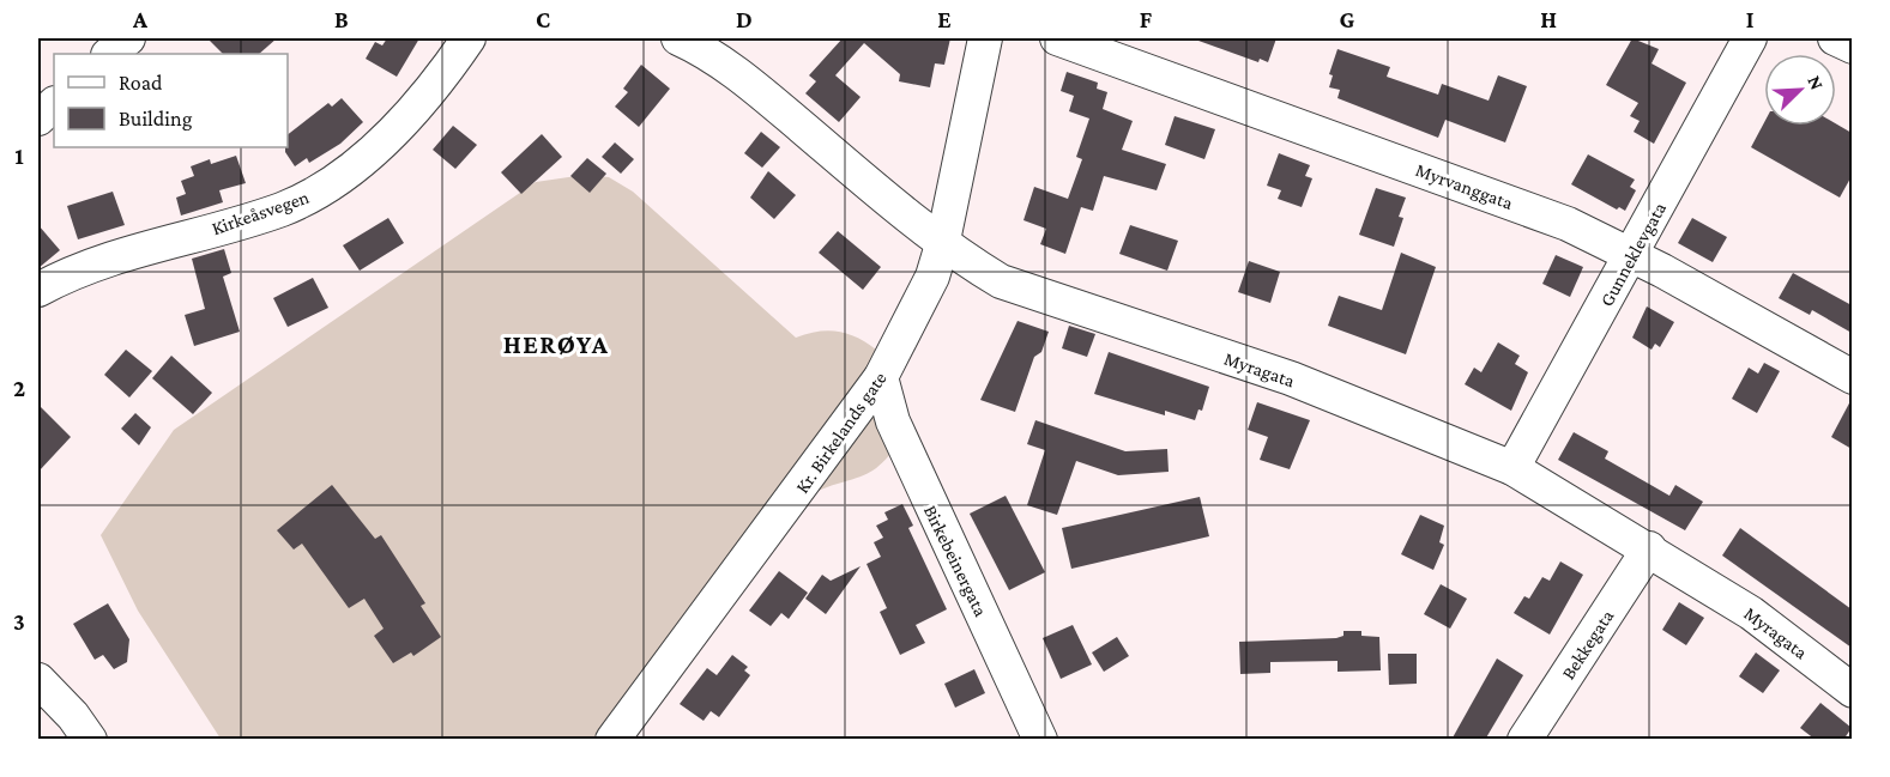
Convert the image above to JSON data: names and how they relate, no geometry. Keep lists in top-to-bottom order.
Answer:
{
  "streets": {
    "street": [
      "Myrvanggata",
      "Kirkeåsvegen",
      "Gunneklevgata",
      "Myragata",
      "Kr. Birkelands gate",
      "Birkebeinergata",
      "Bekkegata"
    ]
  },
  "crossings": [
    ["Myrvanggata", "Gunneklevgata"],
    ["Gunneklevgata", "Myragata"],
    ["Myragata", "Kr. Birkelands gate"],
    ["Myragata", "Bekkegata"],
    ["Kr. Birkelands gate", "Birkebeinergata"]
  ],
  "districts": ["HERØYA"],
  "legend": ["Road", "Building"],
  "north": "top right",
  "grid": {
    "columns": [
      "A",
      "B",
      "C",
      "D",
      "E",
      "F",
      "G",
      "H",
      "I"
    ],
    "rows": ["1", "2", "3"]
  }
}
